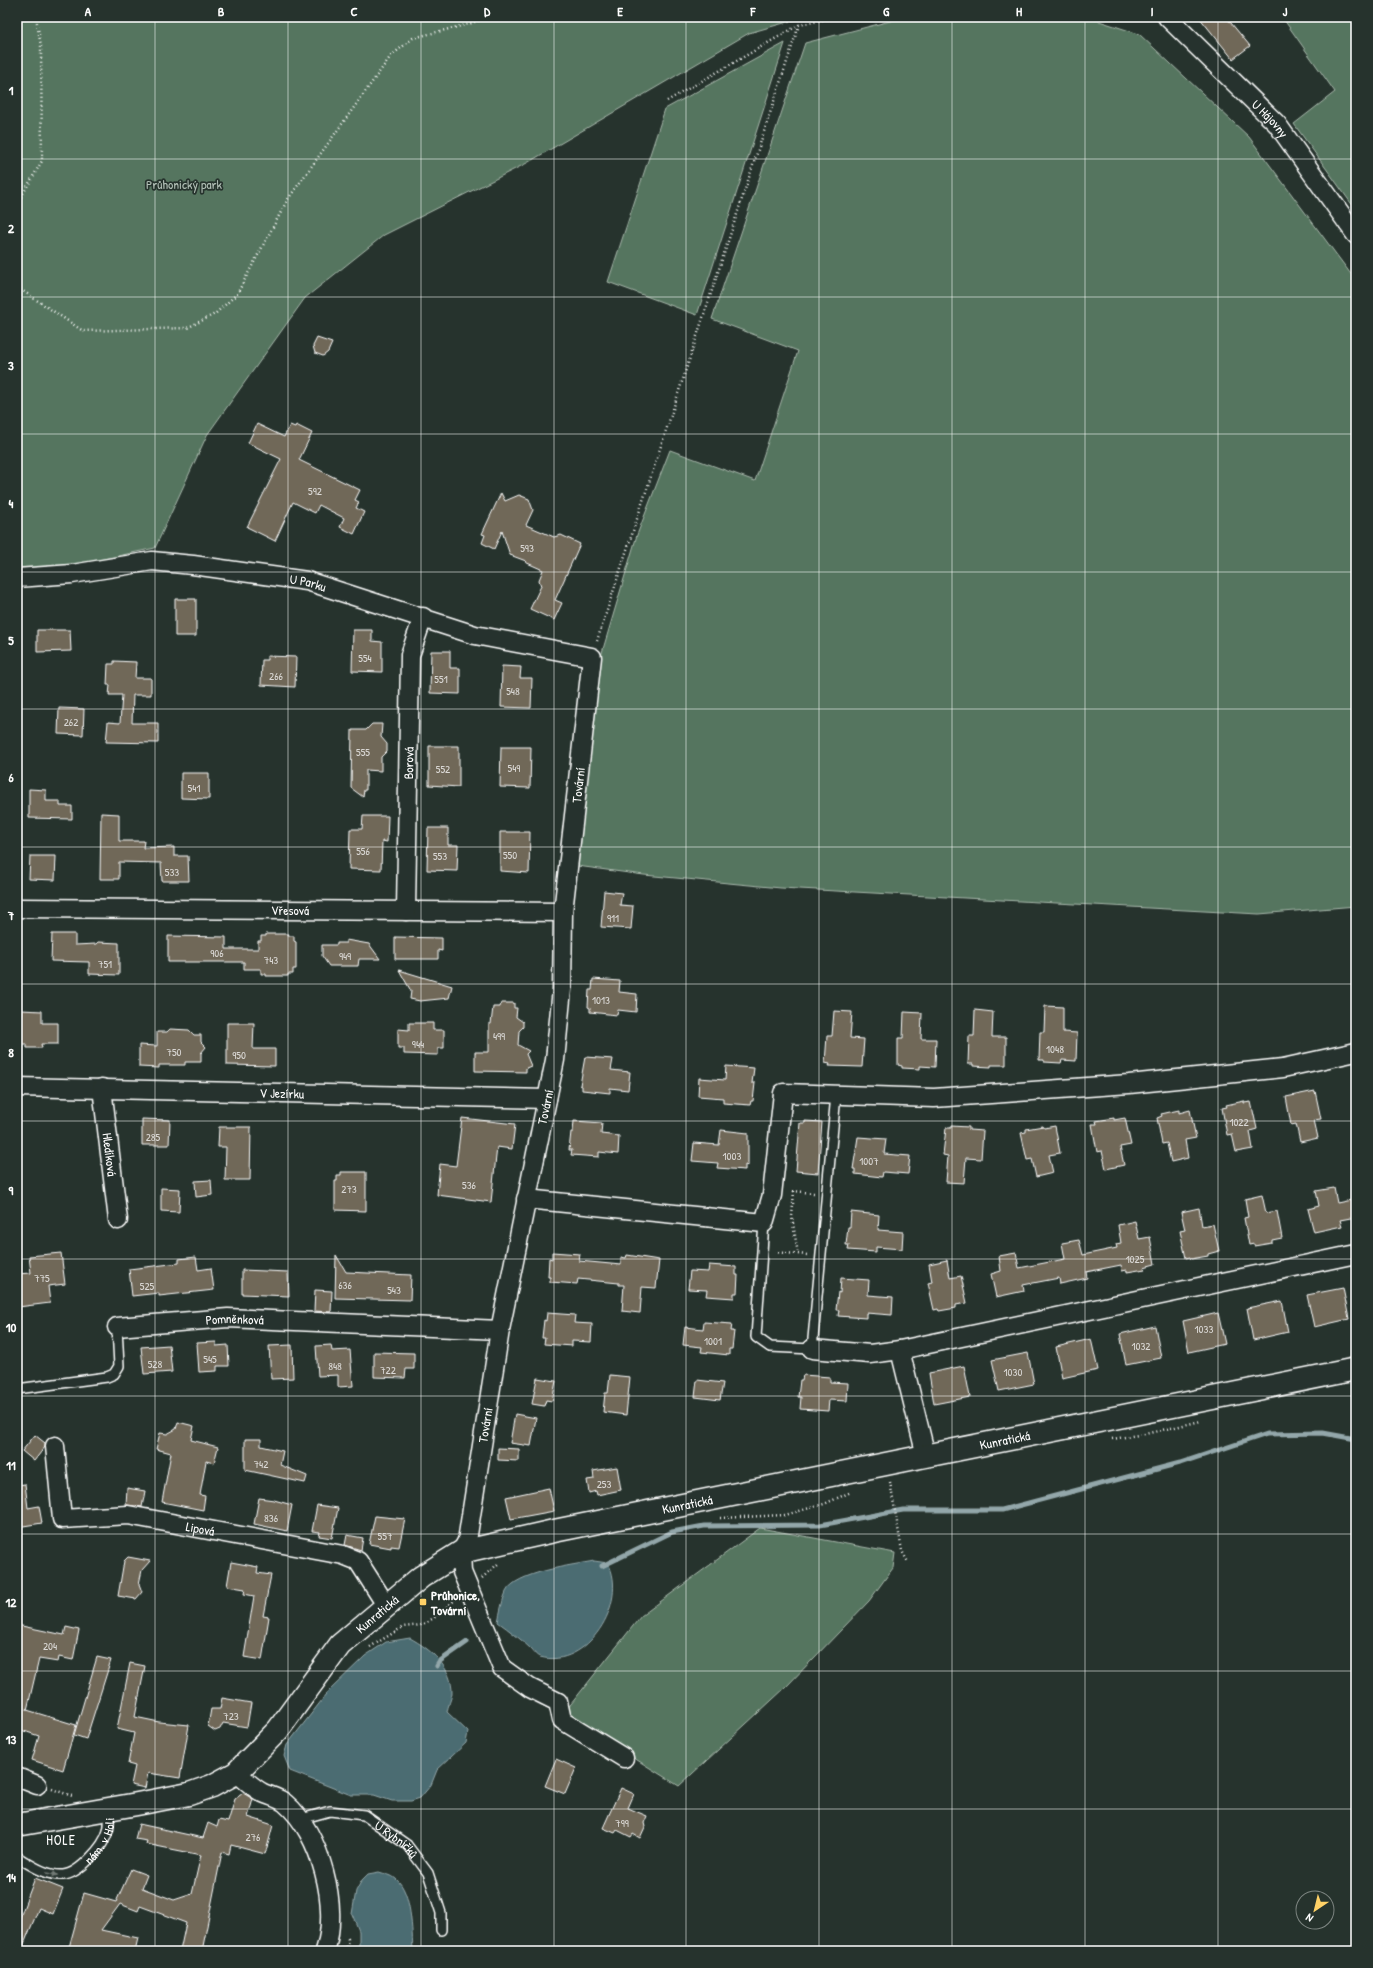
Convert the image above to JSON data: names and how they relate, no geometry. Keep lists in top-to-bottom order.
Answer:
{
  "streets": {
    "street": [
      "U Hájovny",
      "U Parku",
      "Borová",
      "Tovární",
      "Vřesová",
      "V Jezírku",
      "Hledíková",
      "Pomněnková",
      "Kunratická",
      "Lipová",
      "nám. v Holi"
    ],
    "lane": ["U Rybníčků"]
  },
  "crossings": [
    ["U Parku", "Borová"],
    ["U Parku", "Tovární"],
    ["Borová", "Vřesová"],
    ["Tovární", "Vřesová"],
    ["Tovární", "V Jezírku"],
    ["Tovární", "Pomněnková"],
    ["Tovární", "Kunratická"],
    ["V Jezírku", "Hledíková"],
    ["Kunratická", "Lipová"],
    ["Kunratická", "nám. v Holi"]
  ],
  "districts": ["HOLE"],
  "parks": ["Průhonický park"],
  "places": {
    "transit": ["Průhonice, Tovární"]
  },
  "house_numbers": [
    "592",
    "593",
    "554",
    "266",
    "551",
    "548",
    "262",
    "555",
    "549",
    "552",
    "541",
    "556",
    "550",
    "553",
    "533",
    "911",
    "906",
    "949",
    "743",
    "751",
    "1013",
    "499",
    "944",
    "1048",
    "750",
    "950",
    "1022",
    "285",
    "1003",
    "1007",
    "536",
    "273",
    "1025",
    "775",
    "636",
    "525",
    "543",
    "1033",
    "1001",
    "1032",
    "545",
    "528",
    "848",
    "722",
    "1030",
    "742",
    "253",
    "836",
    "557",
    "204",
    "723",
    "799",
    "276"
  ],
  "north": "bottom left",
  "grid": {
    "columns": [
      "A",
      "B",
      "C",
      "D",
      "E",
      "F",
      "G",
      "H",
      "I",
      "J"
    ],
    "rows": [
      "1",
      "2",
      "3",
      "4",
      "5",
      "6",
      "7",
      "8",
      "9",
      "10",
      "11",
      "12",
      "13",
      "14"
    ]
  }
}
